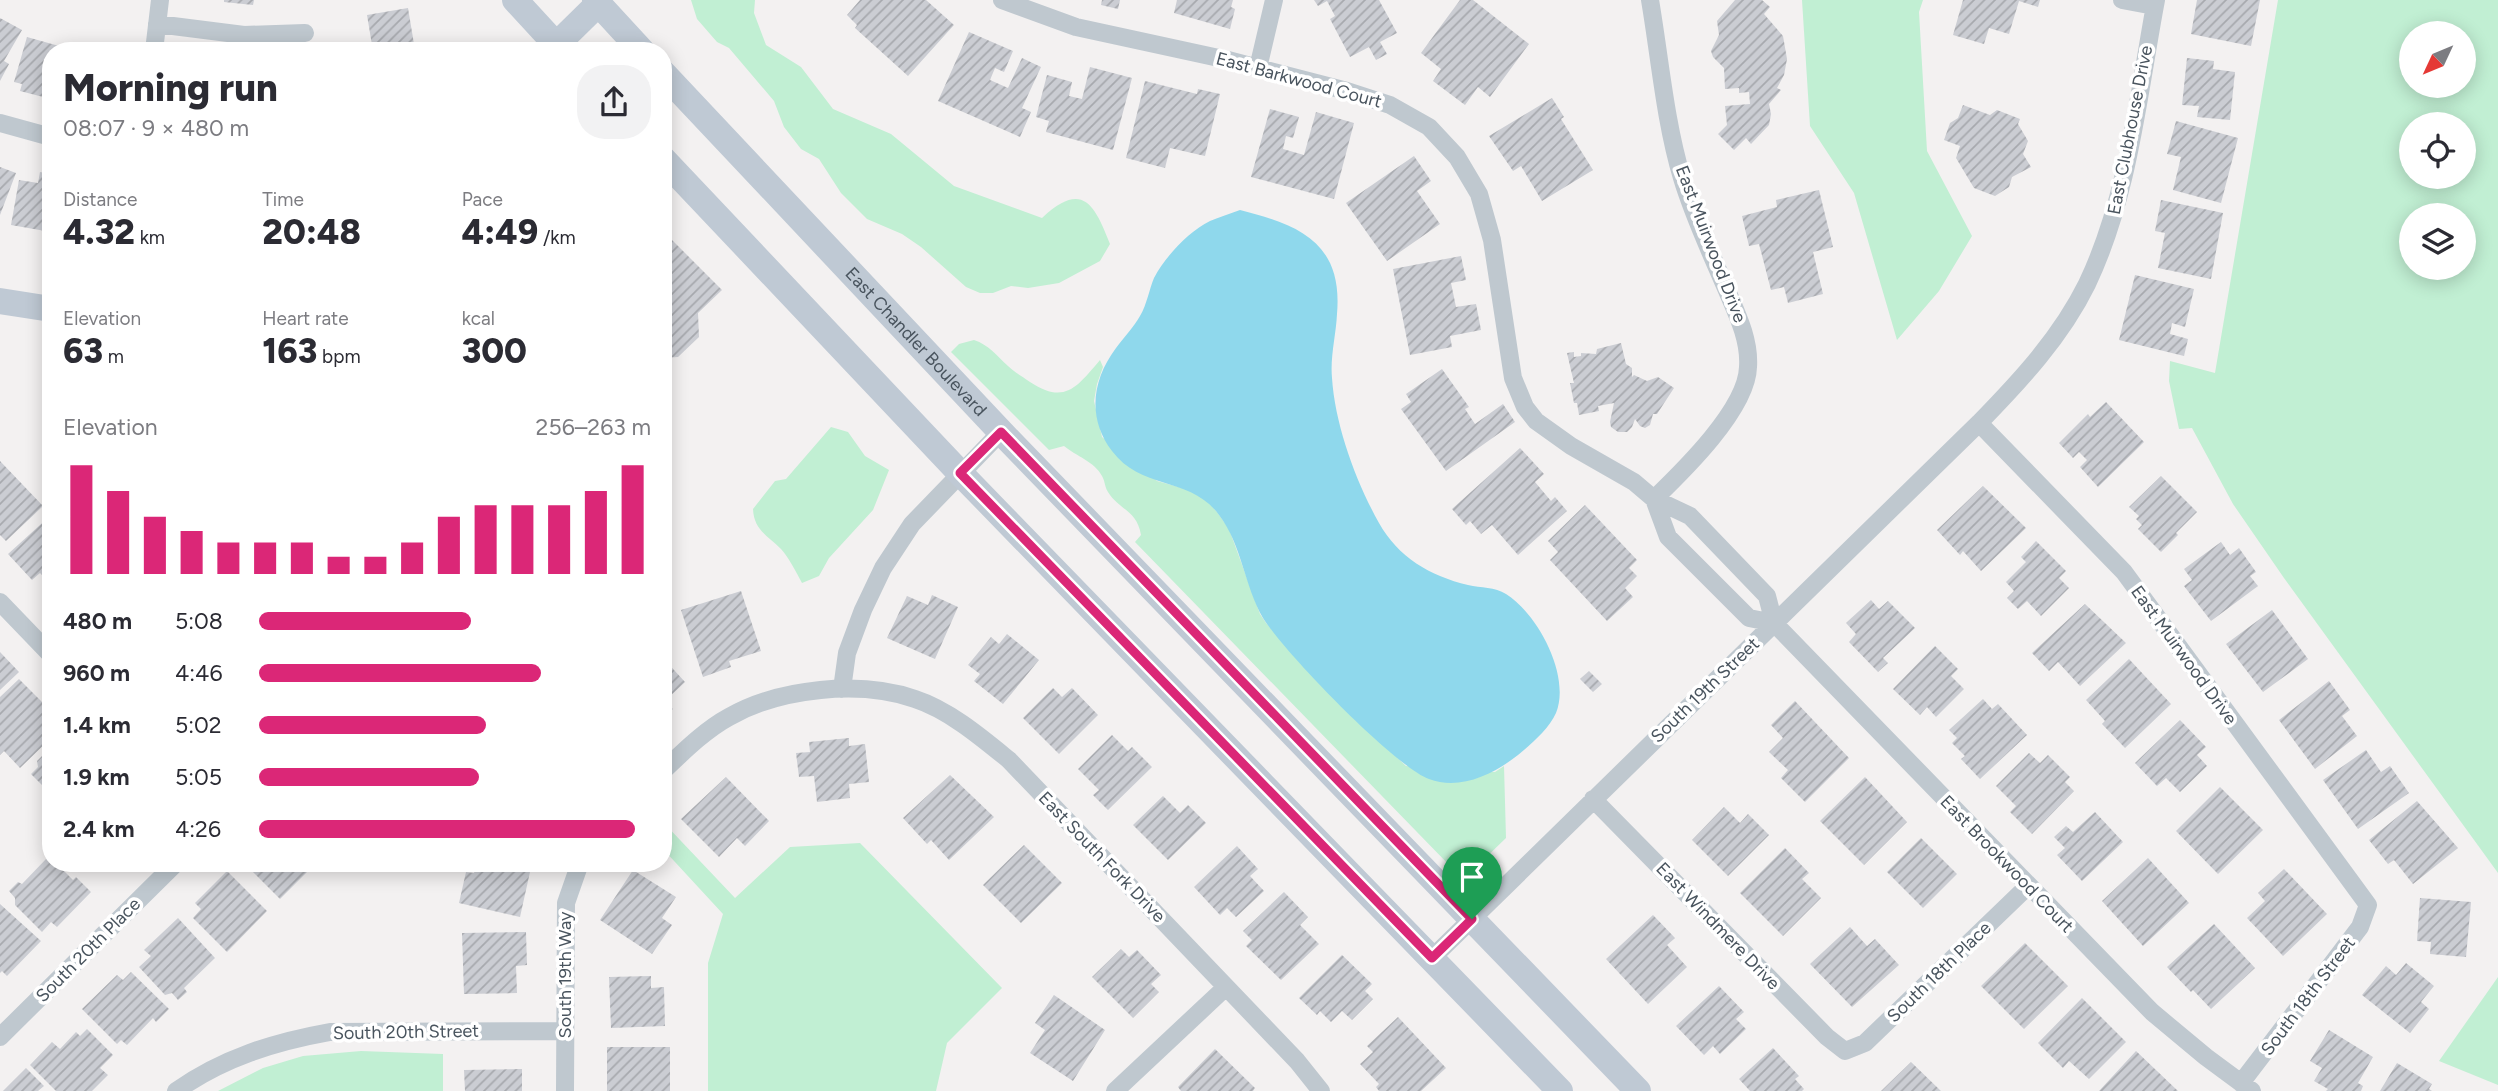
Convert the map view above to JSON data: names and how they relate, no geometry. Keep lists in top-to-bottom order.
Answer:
{
  "streets": {
    "main road": ["East Chandler Boulevard"],
    "street": [
      "East Barkwood Court",
      "East Clubhouse Drive",
      "East Muirwood Drive",
      "South 19th Street",
      "East South Fork Drive",
      "East Brookwood Court",
      "East Windmere Drive",
      "South 20th Place",
      "South 18th Place",
      "South 19th Way",
      "South 18th Street",
      "South 20th Street"
    ]
  },
  "crossings": [
    ["East Barkwood Court", "East Muirwood Drive"],
    ["East Barkwood Court", "South 19th Street"],
    ["East Barkwood Court", "East Brookwood Court"],
    ["East Clubhouse Drive", "East Muirwood Drive"],
    ["East Clubhouse Drive", "South 19th Street"],
    ["East Muirwood Drive", "South 19th Street"],
    ["East Muirwood Drive", "South 18th Street"],
    ["East Chandler Boulevard", "South 19th Street"],
    ["South 19th Street", "East Brookwood Court"],
    ["South 19th Street", "East Windmere Drive"],
    ["East Brookwood Court", "South 18th Place"],
    ["East Brookwood Court", "South 18th Street"],
    ["East Windmere Drive", "South 18th Place"],
    ["South 19th Way", "South 20th Street"]
  ],
  "north": "bottom left",
  "page": {
    "heading": ["Morning run", "08:07 · 9 × 480 m"],
    "stats": [
      ["Distance", "4.32 km"],
      ["Time", "20:48"],
      ["Pace", "4:49 /km"],
      ["Elevation", "63 m"],
      ["Heart rate", "163 bpm"],
      ["kcal", "300"]
    ],
    "chart": ["Elevation", "256–263 m"],
    "list": [
      {
        "name": "480 m",
        "note": "5:08"
      },
      {
        "name": "960 m",
        "note": "4:46"
      },
      {
        "name": "1.4 km",
        "note": "5:02"
      },
      {
        "name": "1.9 km",
        "note": "5:05"
      },
      {
        "name": "2.4 km",
        "note": "4:26"
      }
    ]
  }
}
